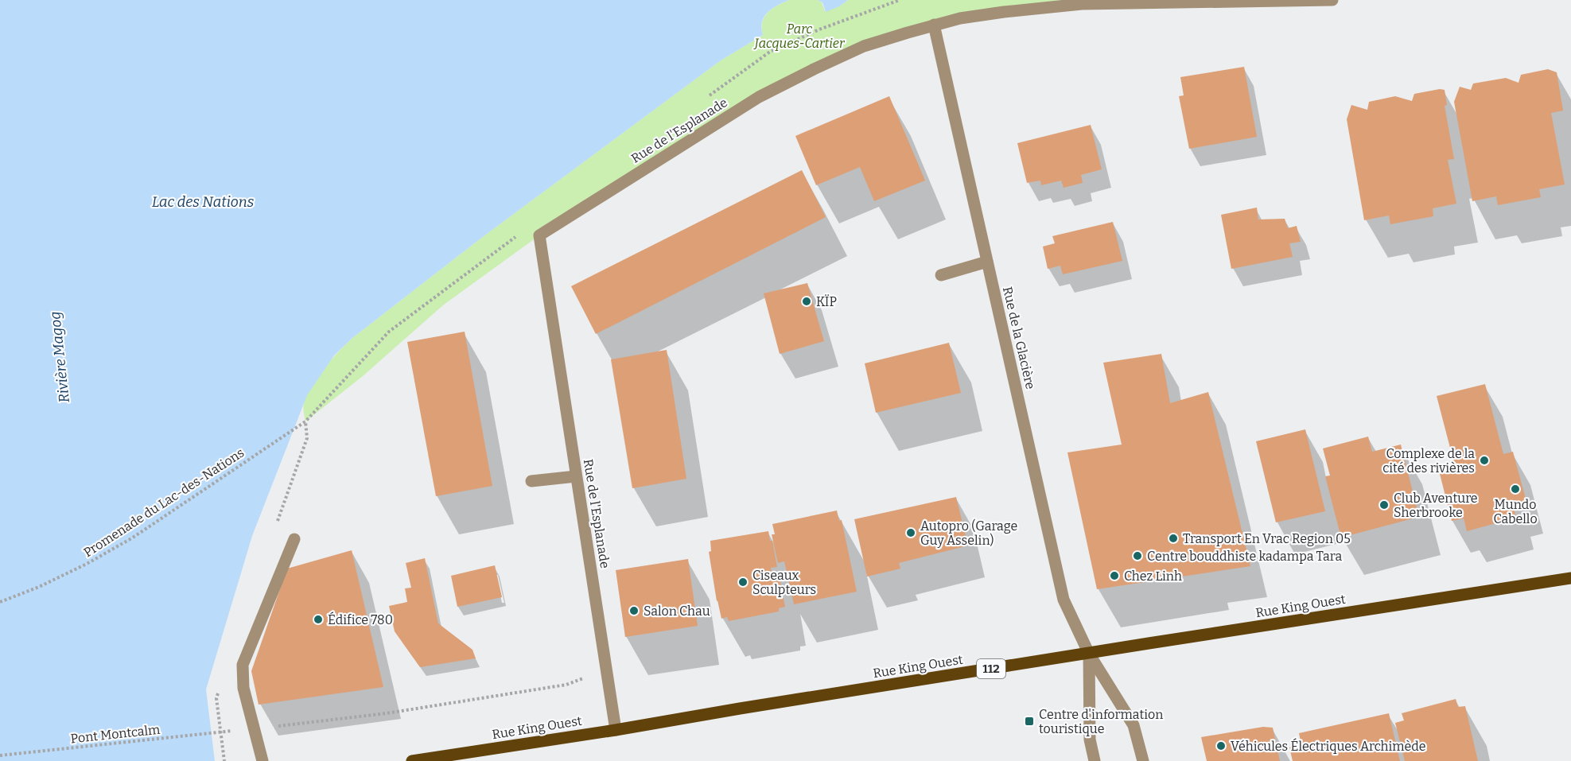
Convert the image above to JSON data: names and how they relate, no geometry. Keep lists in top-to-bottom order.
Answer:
{
  "streets": {
    "main road": ["Rue King Ouest", "112"],
    "street": ["Rue de l'Esplanade", "Rue de la Glacière"],
    "path": ["Promenade du Lac-des-Nations", "Pont Montcalm"]
  },
  "crossings": [
    ["Rue de l'Esplanade", "Rue de la Glacière"],
    ["Rue de l'Esplanade", "Rue King Ouest"],
    ["Rue de l'Esplanade", "Pont Montcalm"],
    ["Rue de la Glacière", "Rue King Ouest"]
  ],
  "water": ["Lac des Nations", "Rivière Magog"],
  "parks": ["Parc Jacques-Cartier"],
  "places": {
    "other": [
      "KÏP",
      "Complexe de la cité des rivières",
      "Mundo Cabello",
      "Club Aventure Sherbrooke",
      "Autopro (Garage Guy Asselin)",
      "Transport En Vrac Region 05",
      "Centre bouddhiste kadampa Tara",
      "Chez Linh",
      "Ciseaux Sculpteurs",
      "Salon Chau",
      "Édifice 780",
      "Véhicules Électriques Archimède"
    ],
    "transit": ["Centre d'information touristique"]
  }
}
